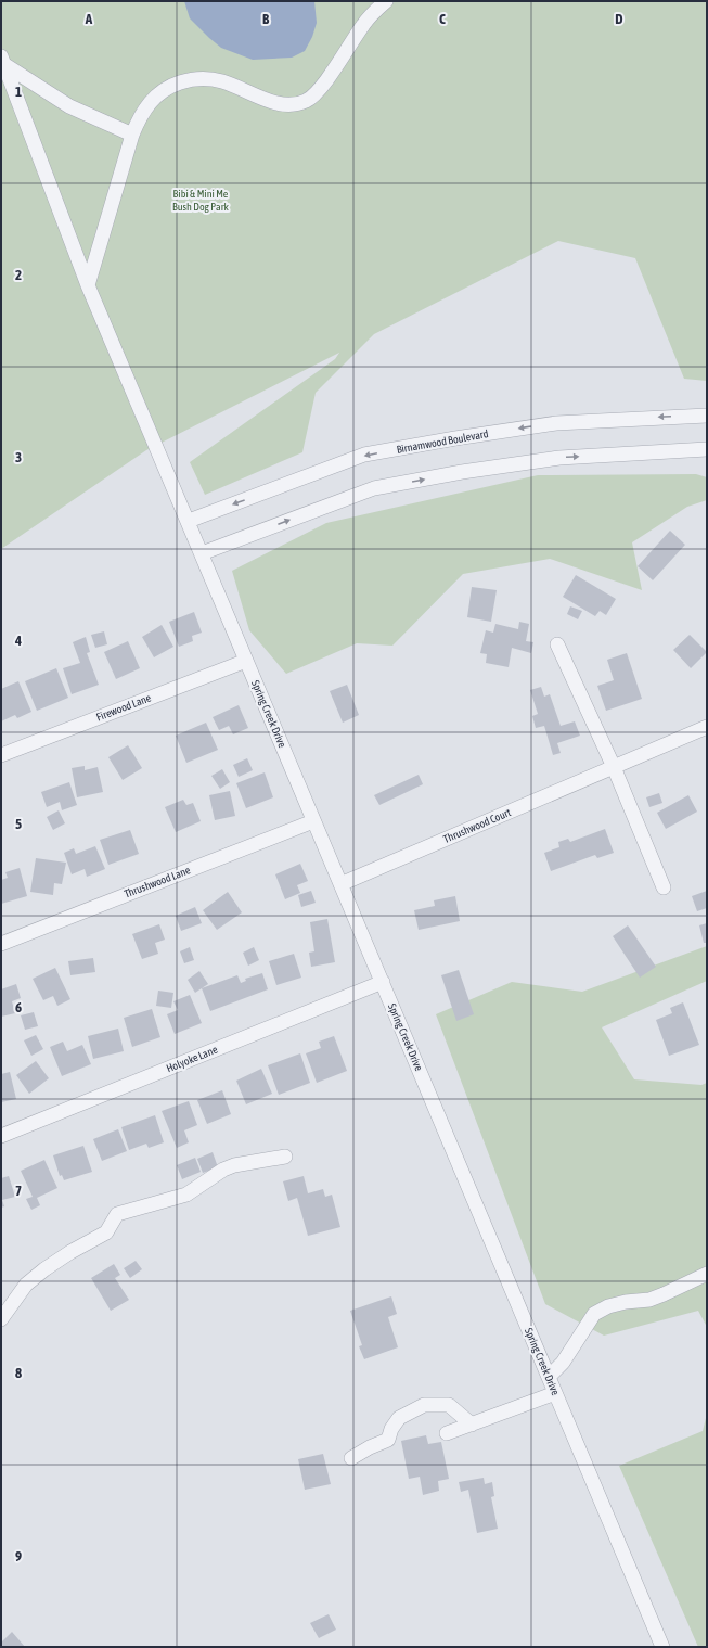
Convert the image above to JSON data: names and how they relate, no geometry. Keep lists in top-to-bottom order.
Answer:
{
  "streets": {
    "street": [
      "Birnamwood Boulevard",
      "Firewood Lane",
      "Spring Creek Drive",
      "Thrushwood Court",
      "Thrushwood Lane",
      "Holyoke Lane"
    ]
  },
  "crossings": [
    ["Birnamwood Boulevard", "Spring Creek Drive"],
    ["Firewood Lane", "Spring Creek Drive"],
    ["Spring Creek Drive", "Thrushwood Court"],
    ["Spring Creek Drive", "Thrushwood Lane"],
    ["Spring Creek Drive", "Holyoke Lane"]
  ],
  "parks": ["Bibi & Mini Me Bush Dog Park"],
  "grid": {
    "columns": [
      "A",
      "B",
      "C",
      "D"
    ],
    "rows": [
      "1",
      "2",
      "3",
      "4",
      "5",
      "6",
      "7",
      "8",
      "9"
    ]
  }
}
